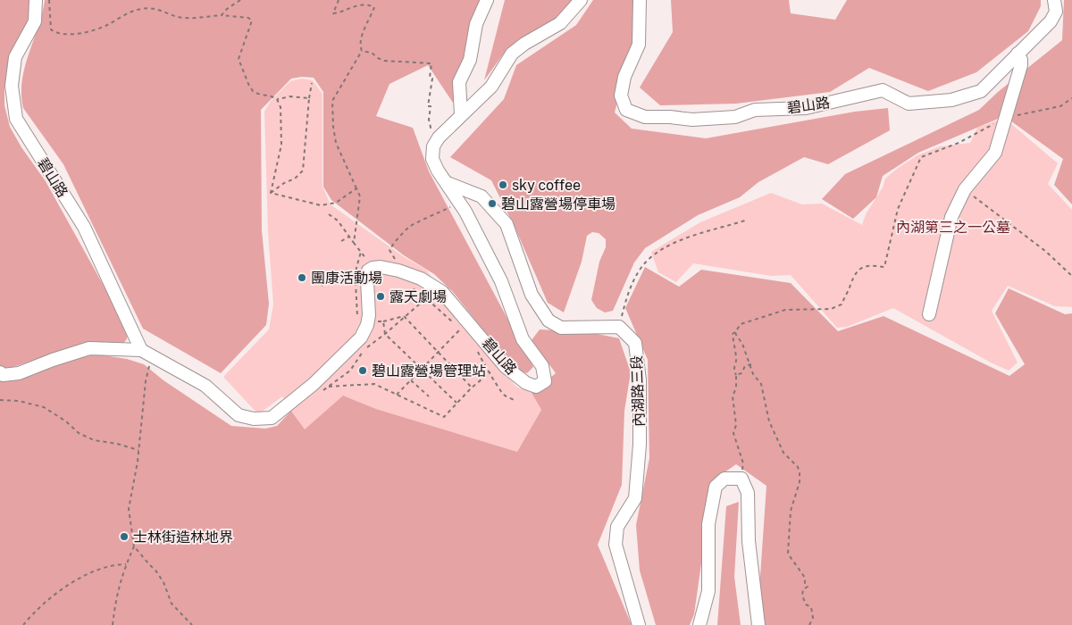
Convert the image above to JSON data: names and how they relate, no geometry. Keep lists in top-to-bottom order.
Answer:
{
  "streets": {
    "street": ["碧山路", "內湖路三段"]
  },
  "parks": ["內湖第三之一公墓"],
  "places": [
    "sky coffee",
    "碧山露營場停車場",
    "團康活動場",
    "露天劇場",
    "碧山露營場管理站",
    "士林街造林地界"
  ]
}
